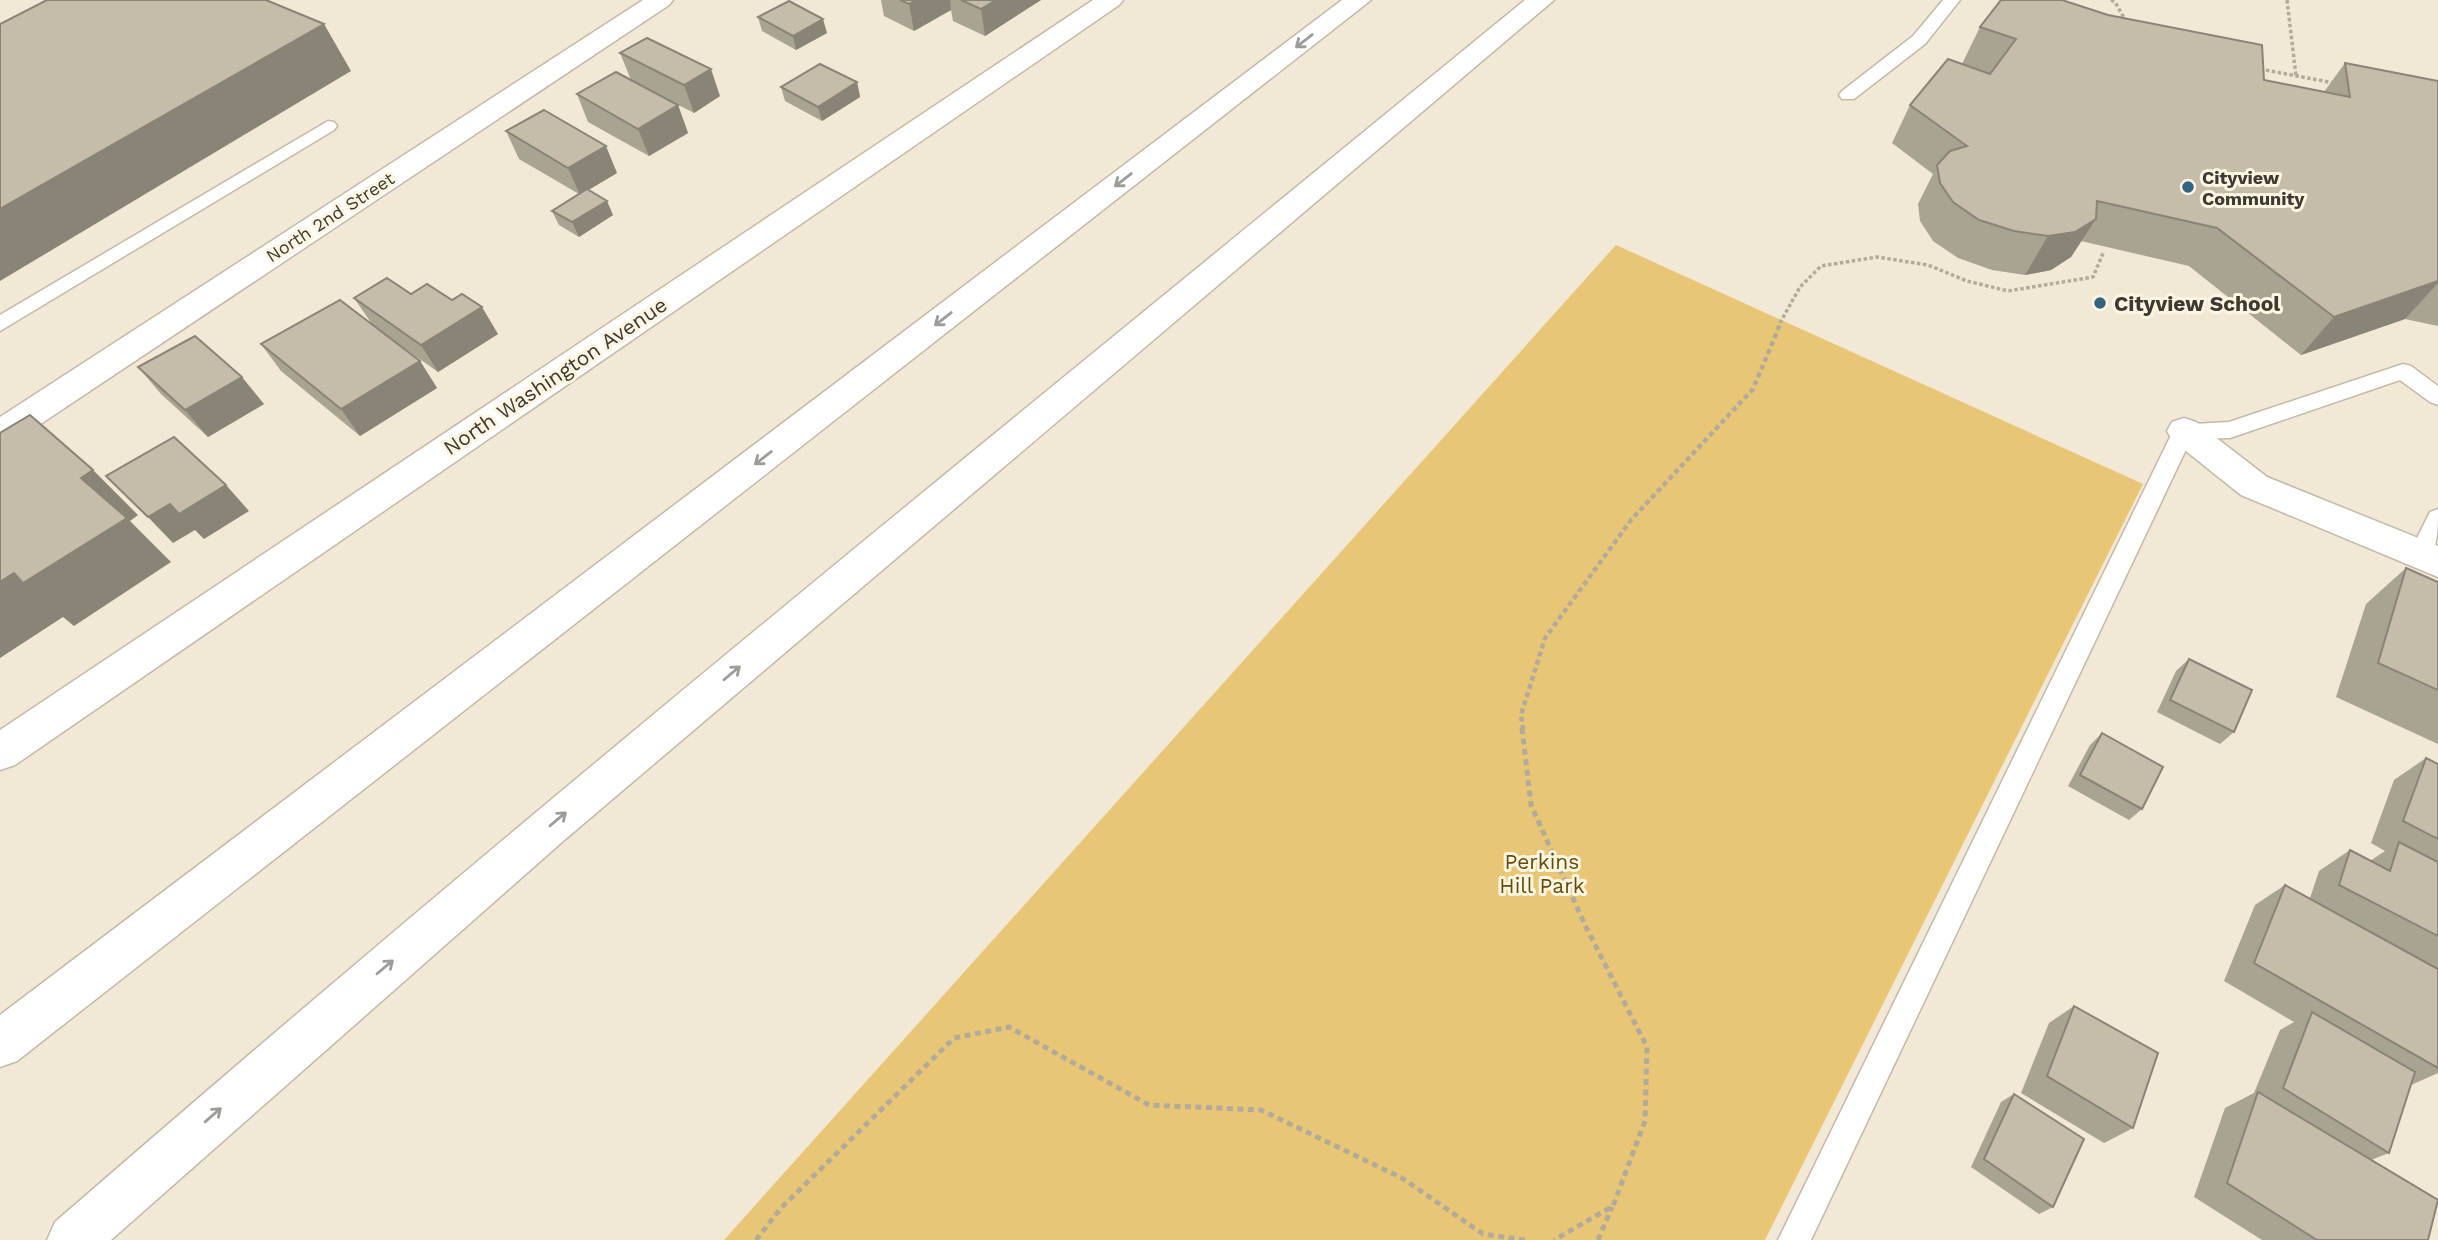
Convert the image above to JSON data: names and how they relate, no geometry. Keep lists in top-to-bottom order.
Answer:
{
  "streets": {
    "main road": ["North 2nd Street", "North Washington Avenue"]
  },
  "parks": ["Perkins Hill Park"],
  "places": ["Cityview Community", "Cityview School"]
}
